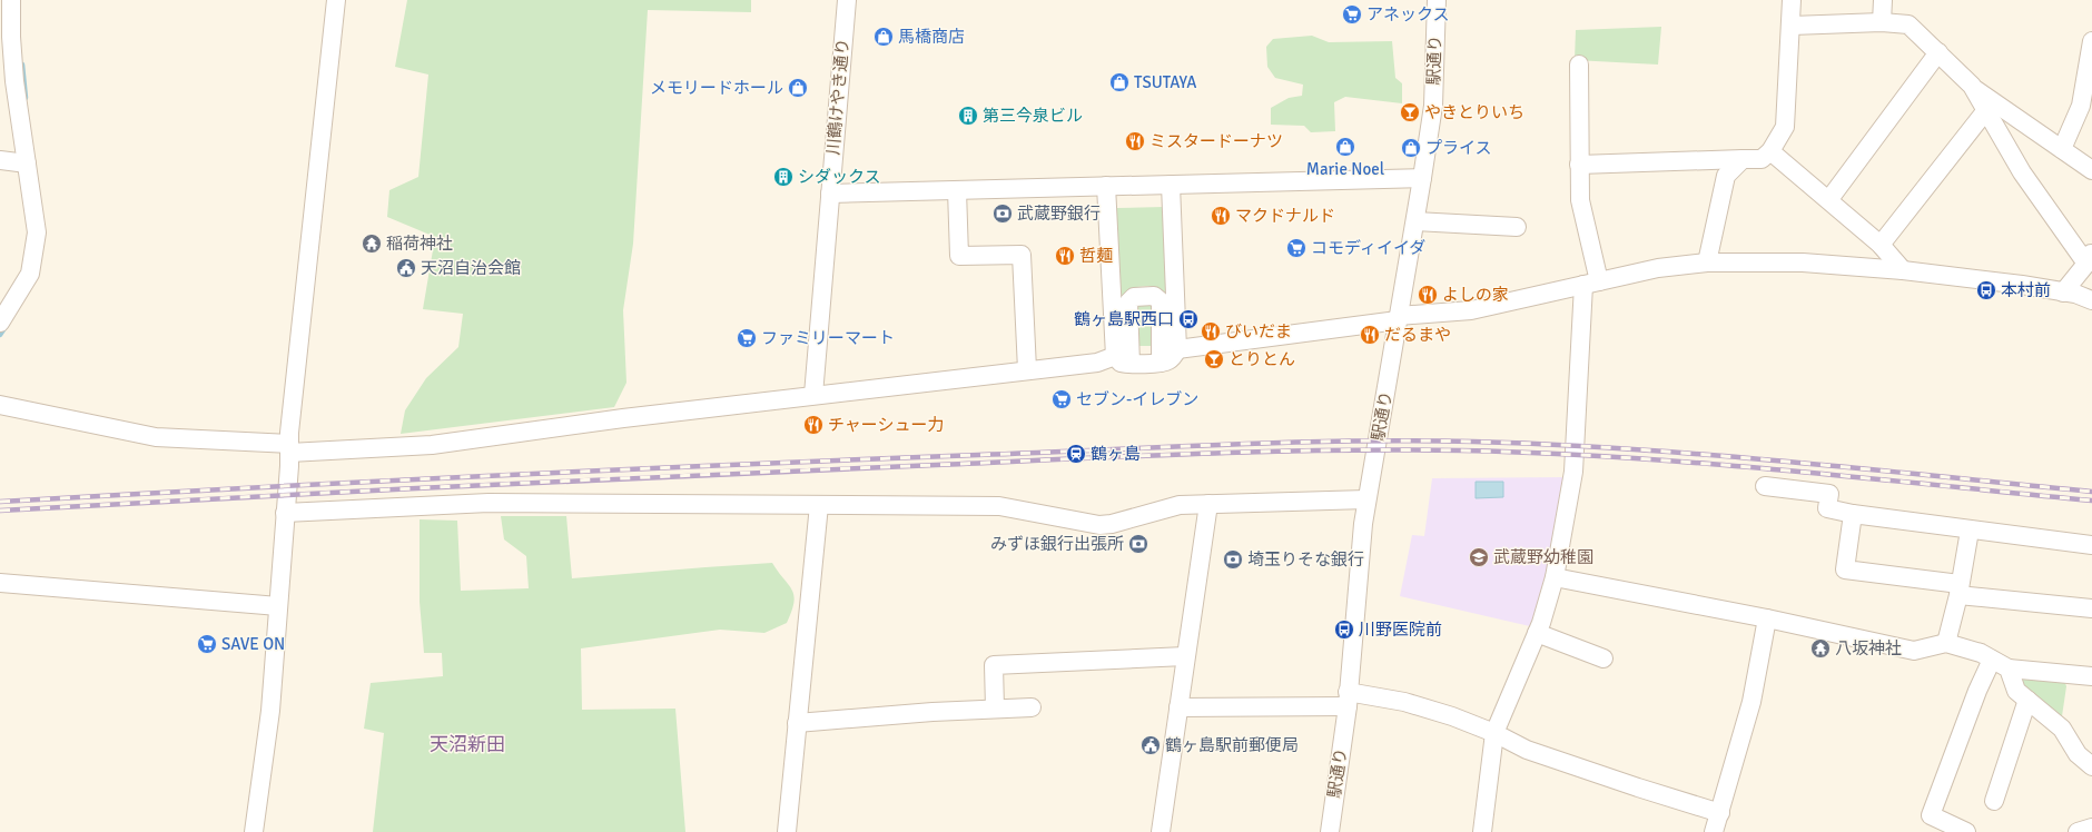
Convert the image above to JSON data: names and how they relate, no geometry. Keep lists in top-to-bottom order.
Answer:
{
  "streets": {
    "street": ["駅通り", "川鶴けやき通り"]
  },
  "districts": ["天沼新田"],
  "places": {
    "supermarket": [
      "アネックス",
      "コモディイイダ",
      "ファミリーマート",
      "セブン-イレブン",
      "SAVE ON"
    ],
    "shop": [
      "馬橋商店",
      "TSUTAYA",
      "メモリードホール",
      "Marie Noel",
      "プライス"
    ],
    "bar": ["やきとりいち", "とりとん"],
    "building": ["第三今泉ビル", "シダックス"],
    "restaurant": [
      "ミスタードーナツ",
      "マクドナルド",
      "哲麺",
      "よしの家",
      "びいだま",
      "だるまや",
      "チャーシュー力"
    ],
    "bank": ["武蔵野銀行", "みずほ銀行出張所", "埼玉りそな銀行"],
    "temple": ["稲荷神社", "八坂神社"],
    "public building": ["天沼自治会館", "鶴ヶ島駅前郵便局"],
    "bus stop": ["本村前", "鶴ヶ島駅西口", "川野医院前"],
    "station": ["鶴ヶ島"],
    "school or university": ["武蔵野幼稚園"]
  }
}
